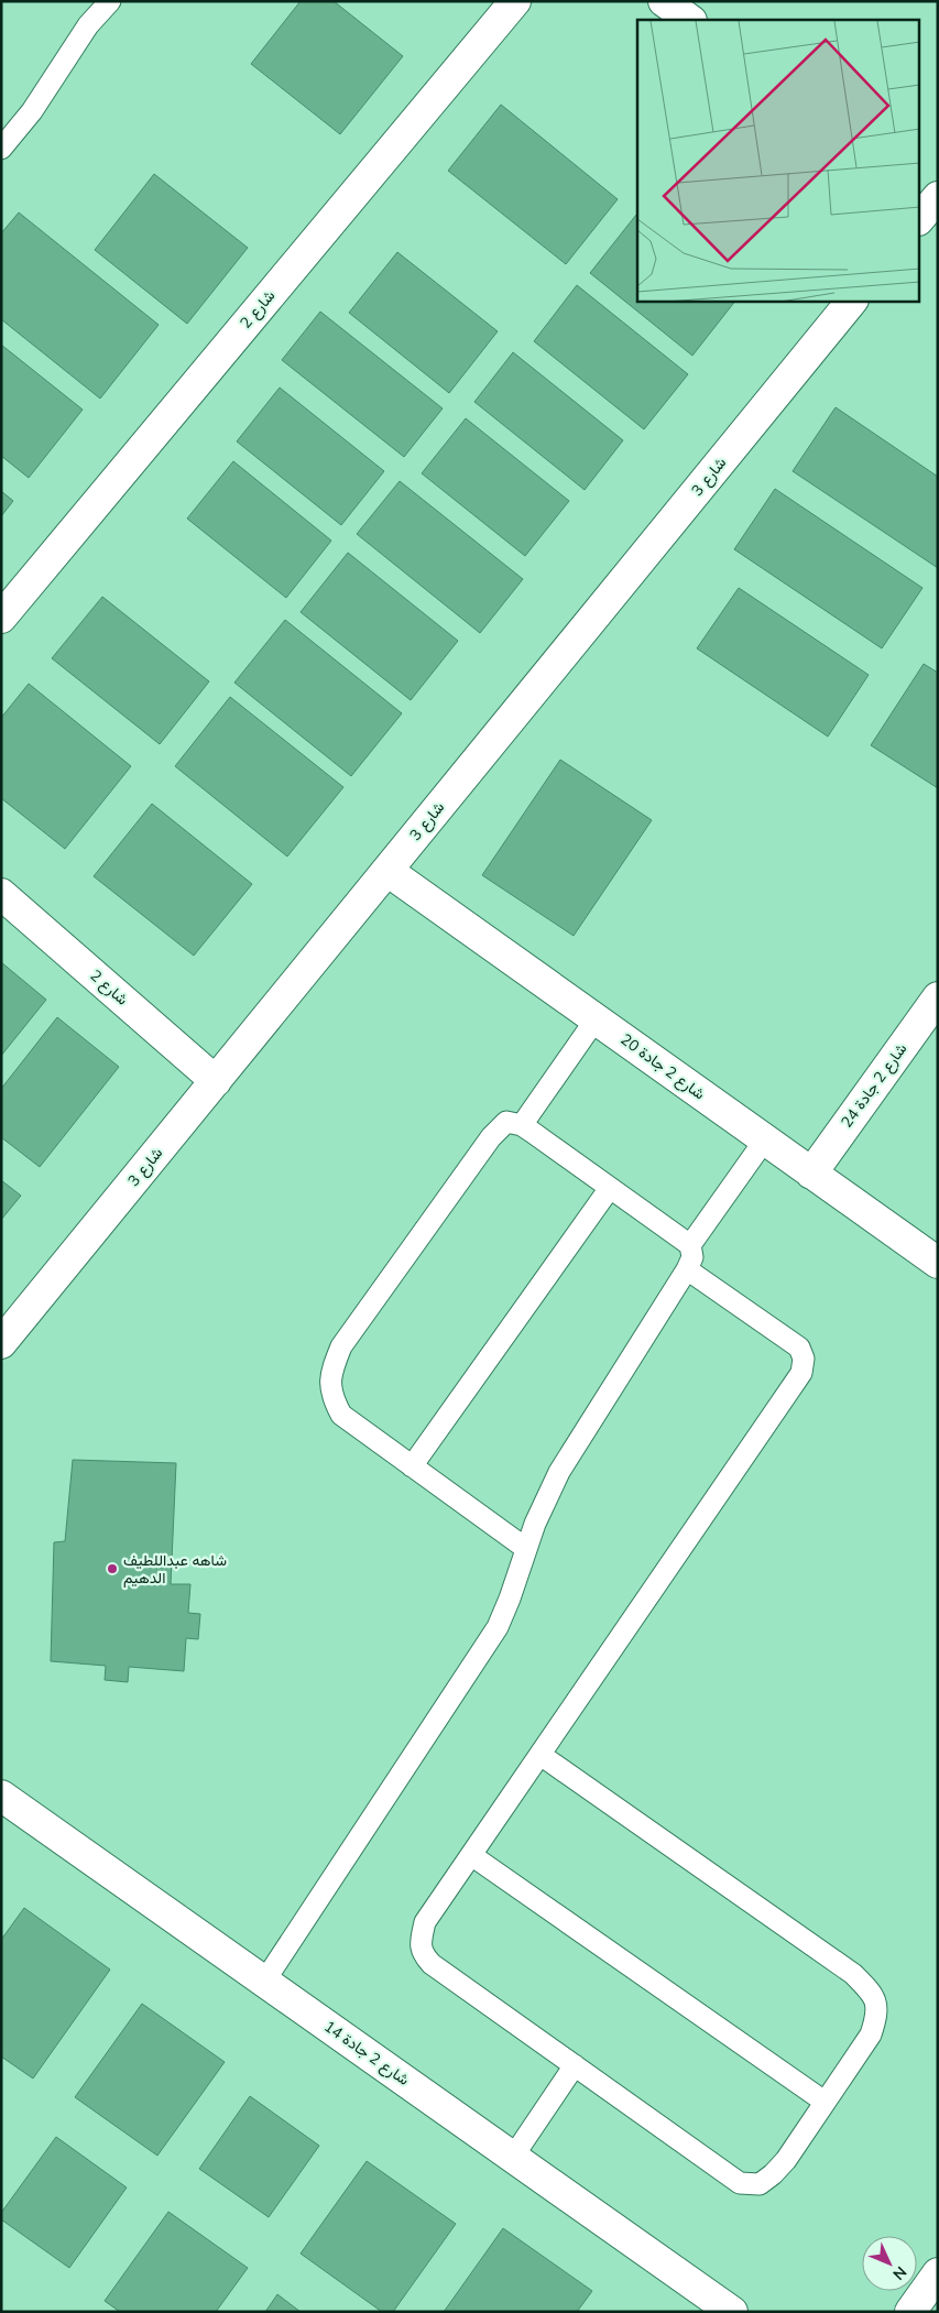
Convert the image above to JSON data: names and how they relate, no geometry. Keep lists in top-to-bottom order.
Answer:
{
  "streets": {
    "street": [
      "شارع 2",
      "شارع 3",
      "شارع 2 جادة 20",
      "شارع 2 جادة 24",
      "شارع 2 جادة 14"
    ]
  },
  "crossings": [
    ["شارع 2", "شارع 3"],
    ["شارع 3", "شارع 2 جادة 20"],
    ["شارع 2 جادة 20", "شارع 2 جادة 24"]
  ],
  "places": ["شاهه عبداللطيف الدهيم"],
  "north": "bottom right"
}
